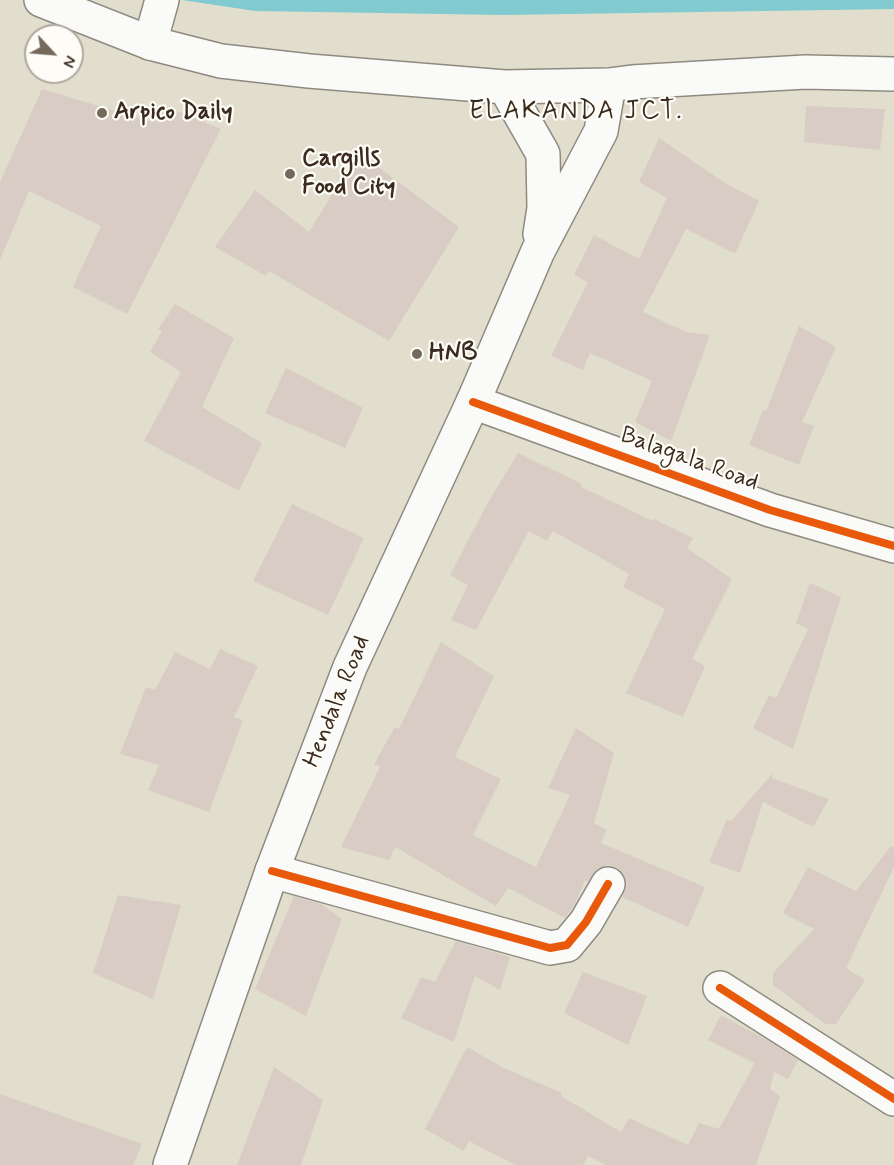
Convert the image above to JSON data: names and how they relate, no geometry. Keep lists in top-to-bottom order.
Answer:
{
  "streets": {
    "main road": ["Balagala Road", "Hendala Road"]
  },
  "crossings": [
    ["Balagala Road", "Hendala Road"]
  ],
  "districts": ["ELAKANDA JCT."],
  "places": ["Arpico Daily", "Cargills Food City", "HNB"],
  "north": "bottom right"
}
